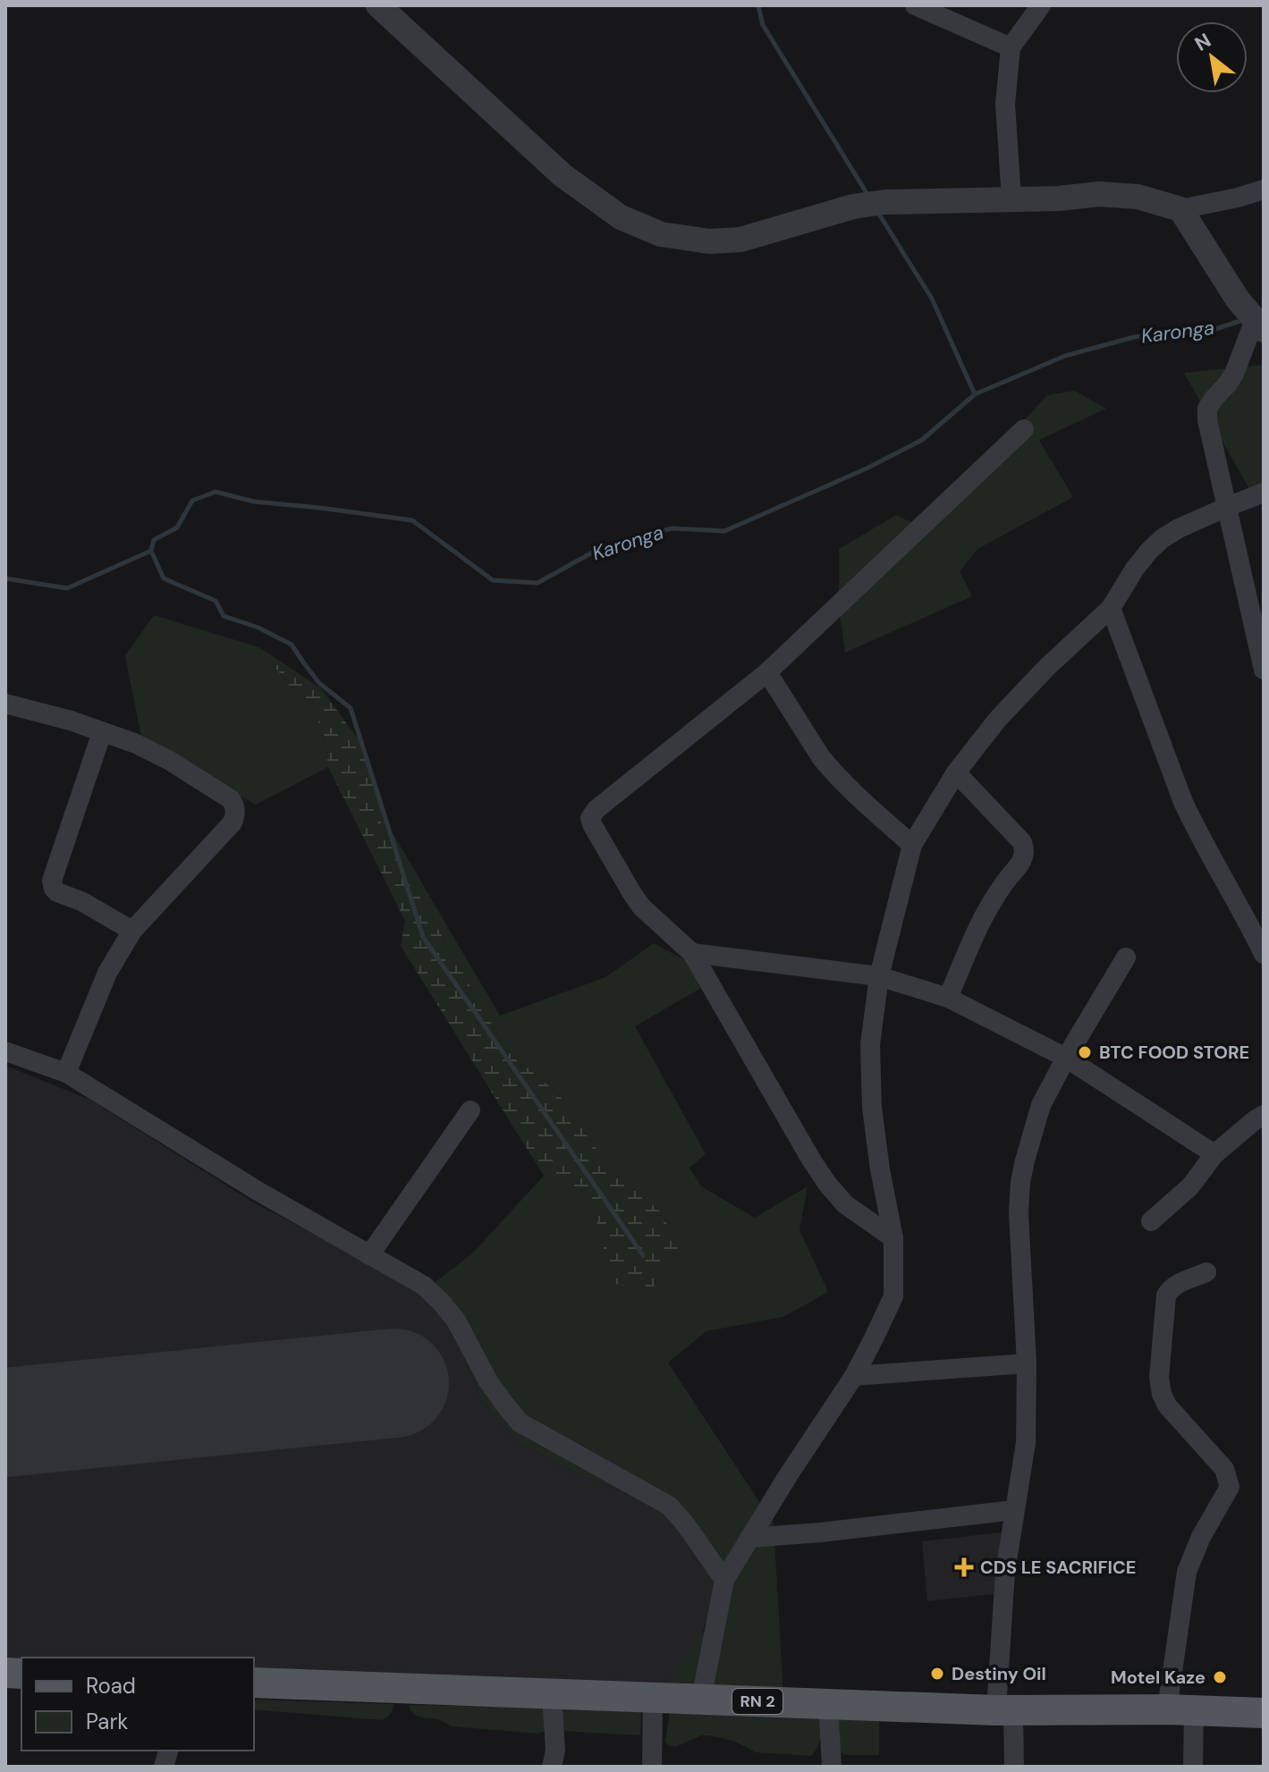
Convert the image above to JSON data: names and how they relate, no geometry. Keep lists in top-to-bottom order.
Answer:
{
  "streets": {
    "main road": ["RN 2"]
  },
  "water": ["Karonga"],
  "places": {
    "other": ["BTC FOOD STORE", "Destiny Oil", "Motel Kaze"],
    "health": ["CDS LE SACRIFICE"]
  },
  "legend": ["Road", "Park"],
  "north": "top left"
}
